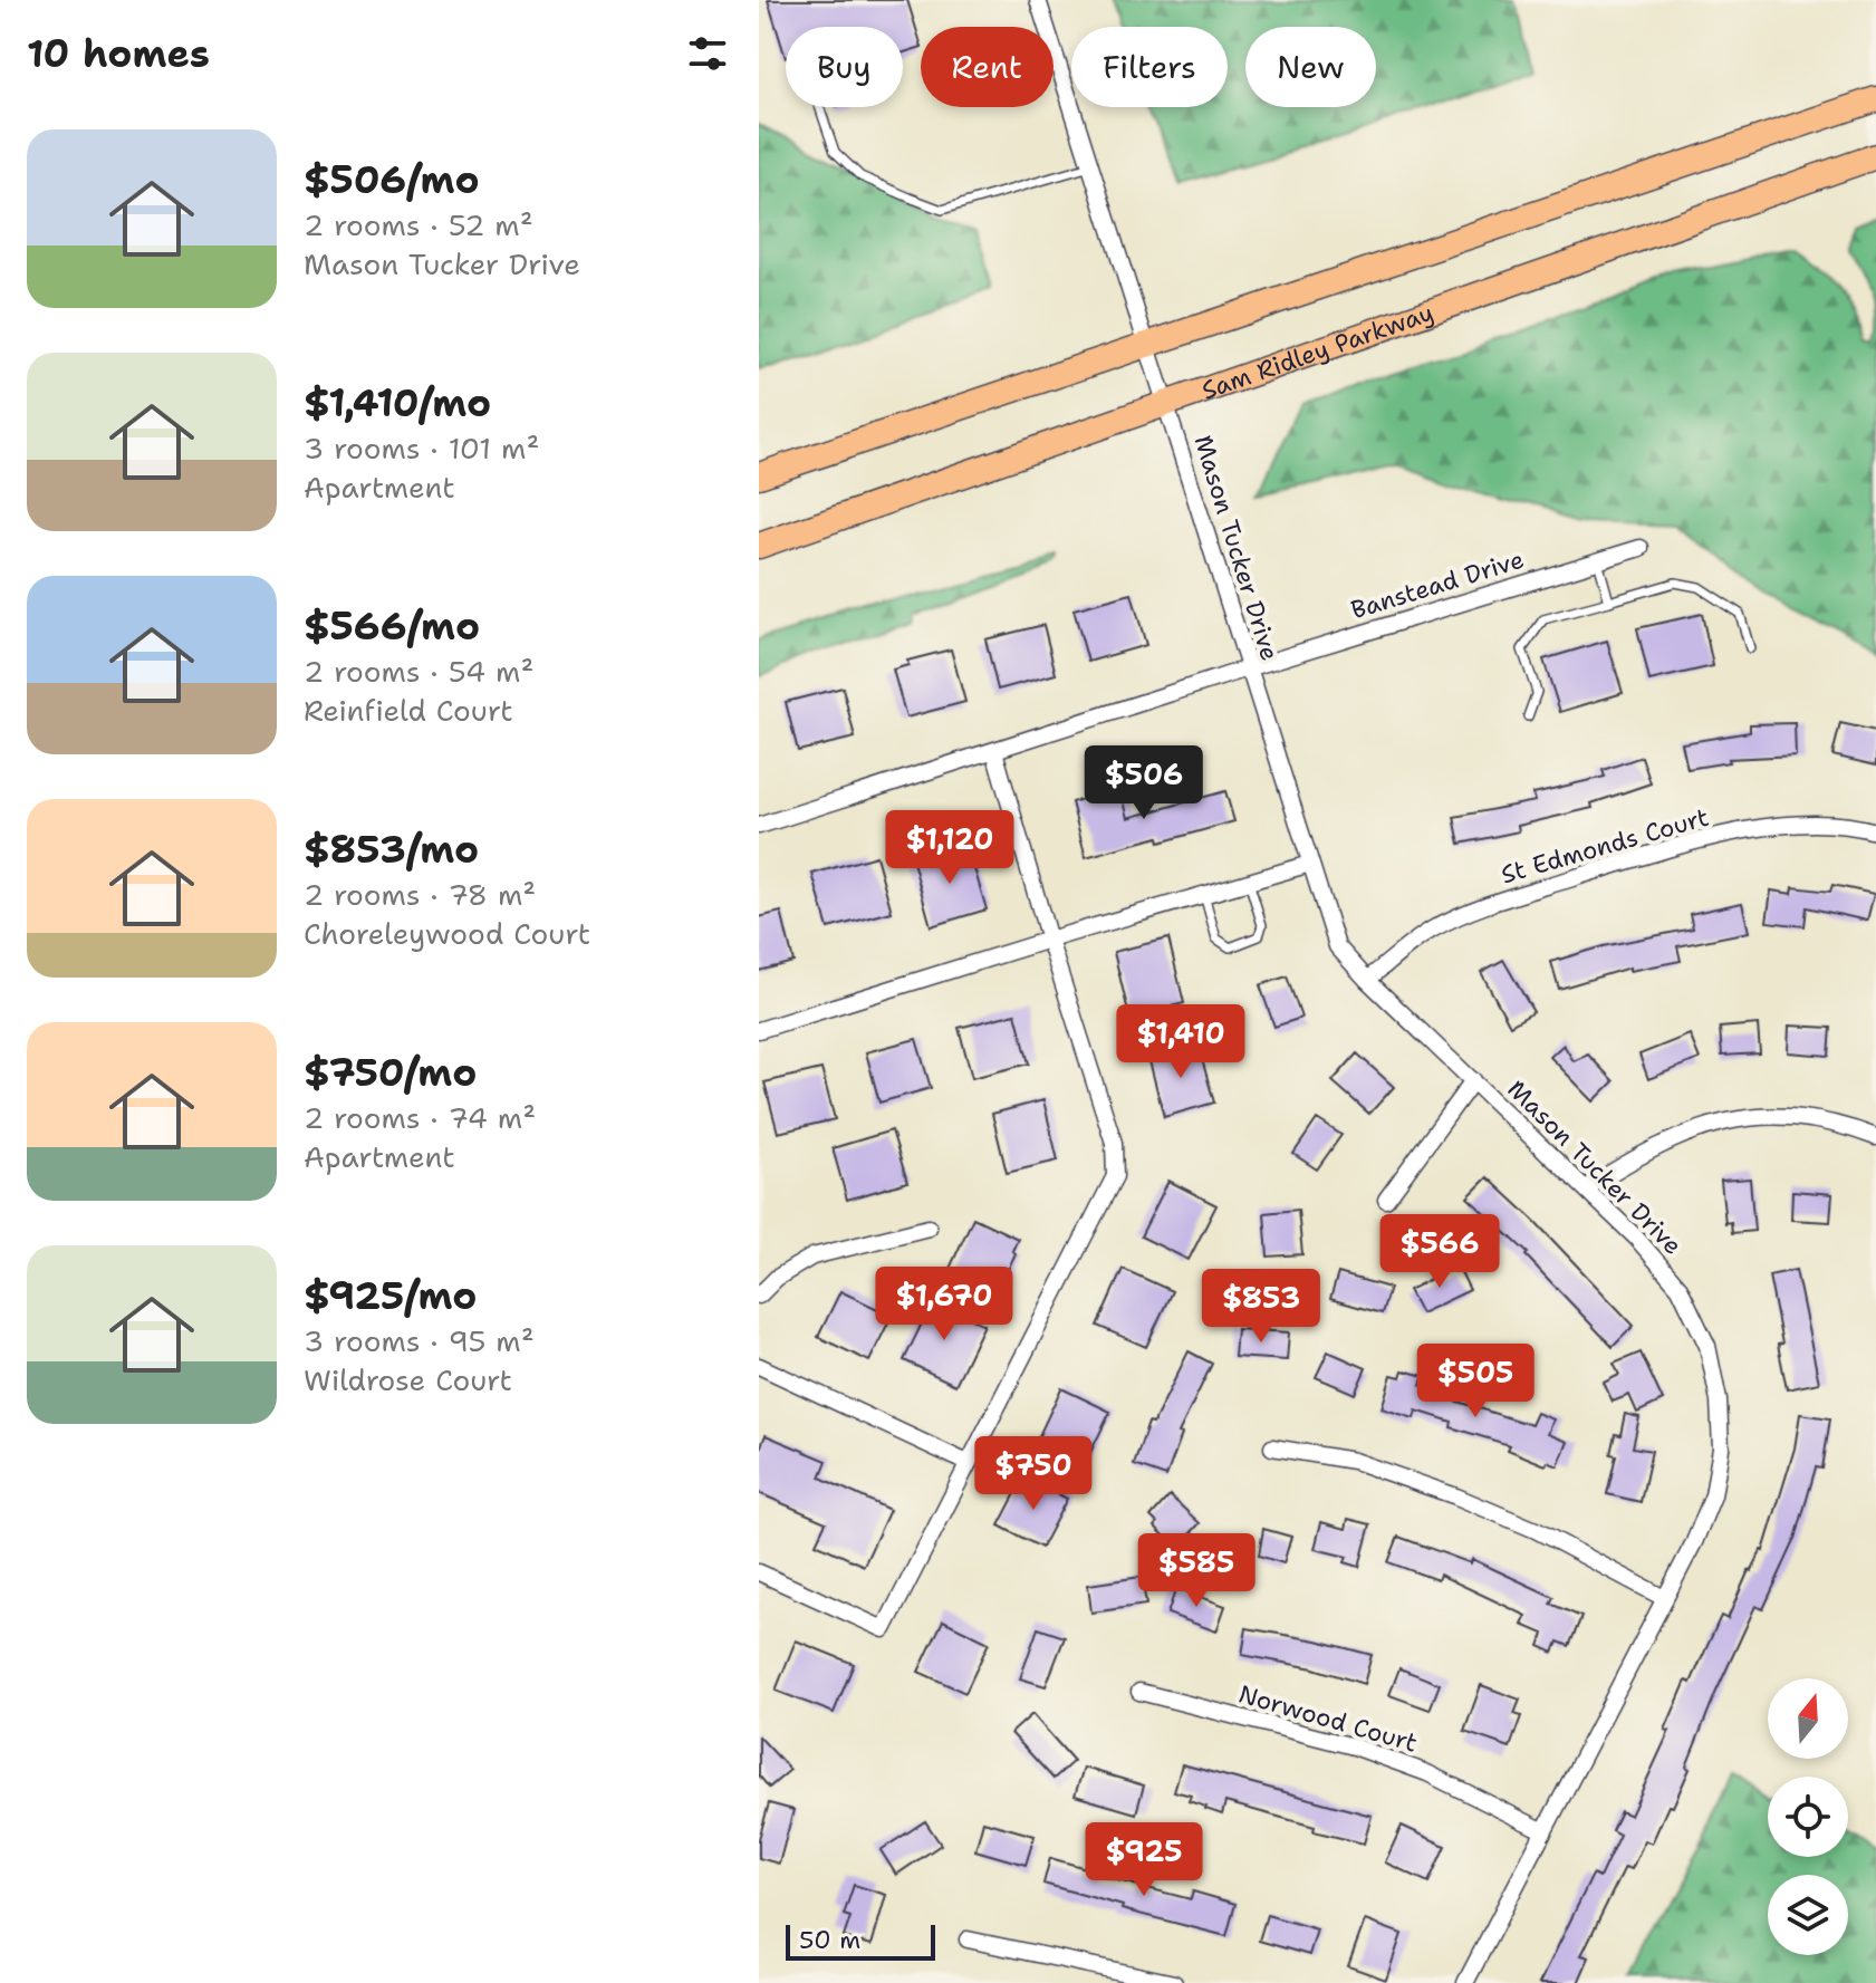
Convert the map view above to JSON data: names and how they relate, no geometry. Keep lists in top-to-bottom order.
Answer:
{
  "streets": {
    "main road": ["Sam Ridley Parkway"],
    "street": [
      "Mason Tucker Drive",
      "Banstead Drive",
      "St Edmonds Court",
      "Norwood Court"
    ]
  },
  "crossings": [
    ["Sam Ridley Parkway", "Mason Tucker Drive"],
    ["Mason Tucker Drive", "Banstead Drive"],
    ["Mason Tucker Drive", "St Edmonds Court"],
    ["Mason Tucker Drive", "Norwood Court"]
  ],
  "scale_bar": "50 m",
  "north": "top",
  "page": {
    "heading": "10 homes",
    "chip": [
      "Buy",
      "Rent",
      "Filters",
      "New"
    ],
    "list": [
      {
        "name": "$506/mo",
        "note": "2 rooms · 52 m² · Mason Tucker Drive"
      },
      {
        "name": "$1,410/mo",
        "note": "3 rooms · 101 m² · Apartment"
      },
      {
        "name": "$566/mo",
        "note": "2 rooms · 54 m² · Reinfield Court"
      },
      {
        "name": "$853/mo",
        "note": "2 rooms · 78 m² · Choreleywood Court"
      },
      {
        "name": "$750/mo",
        "note": "2 rooms · 74 m² · Apartment"
      },
      {
        "name": "$925/mo",
        "note": "3 rooms · 95 m² · Wildrose Court"
      }
    ],
    "price": [
      "$506",
      "$1,120",
      "$1,410",
      "$566",
      "$1,670",
      "$853",
      "$505",
      "$750",
      "$585",
      "$925"
    ],
    "scale": "50 m"
  }
}
